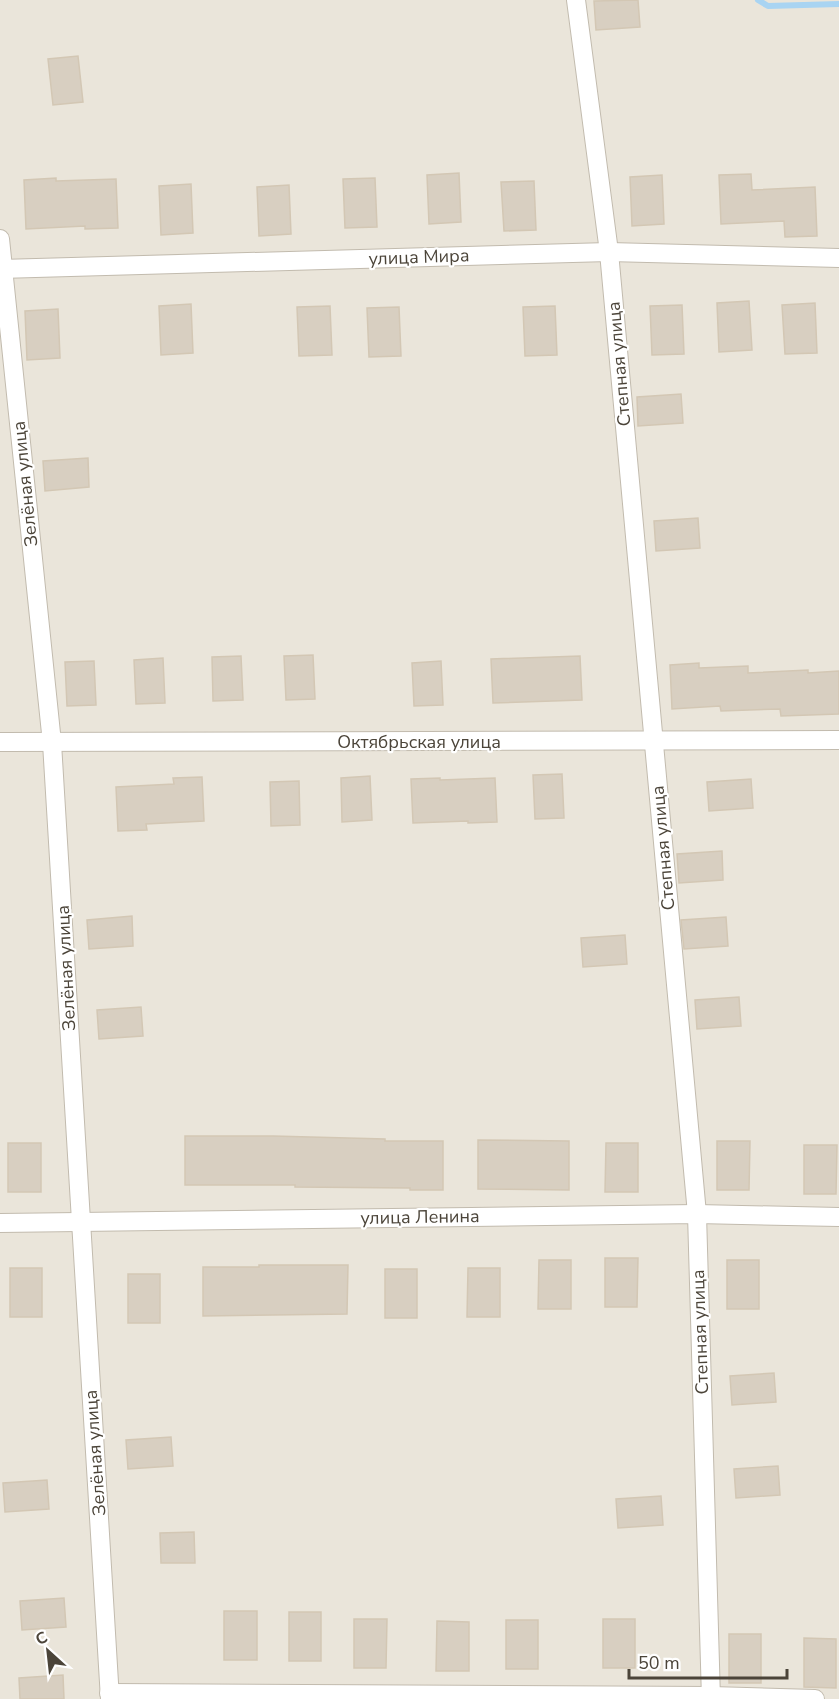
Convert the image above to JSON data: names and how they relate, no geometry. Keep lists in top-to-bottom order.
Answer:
{
  "streets": {
    "street": [
      "улица Мира",
      "Степная улица",
      "Зелёная улица",
      "Октябрьская улица",
      "улица Ленина"
    ]
  },
  "crossings": [
    ["улица Мира", "Степная улица"],
    ["улица Мира", "Зелёная улица"],
    ["Степная улица", "Октябрьская улица"],
    ["Степная улица", "улица Ленина"],
    ["Зелёная улица", "Октябрьская улица"],
    ["Зелёная улица", "улица Ленина"]
  ],
  "scale_bar": "50 m",
  "north": "top left"
}
